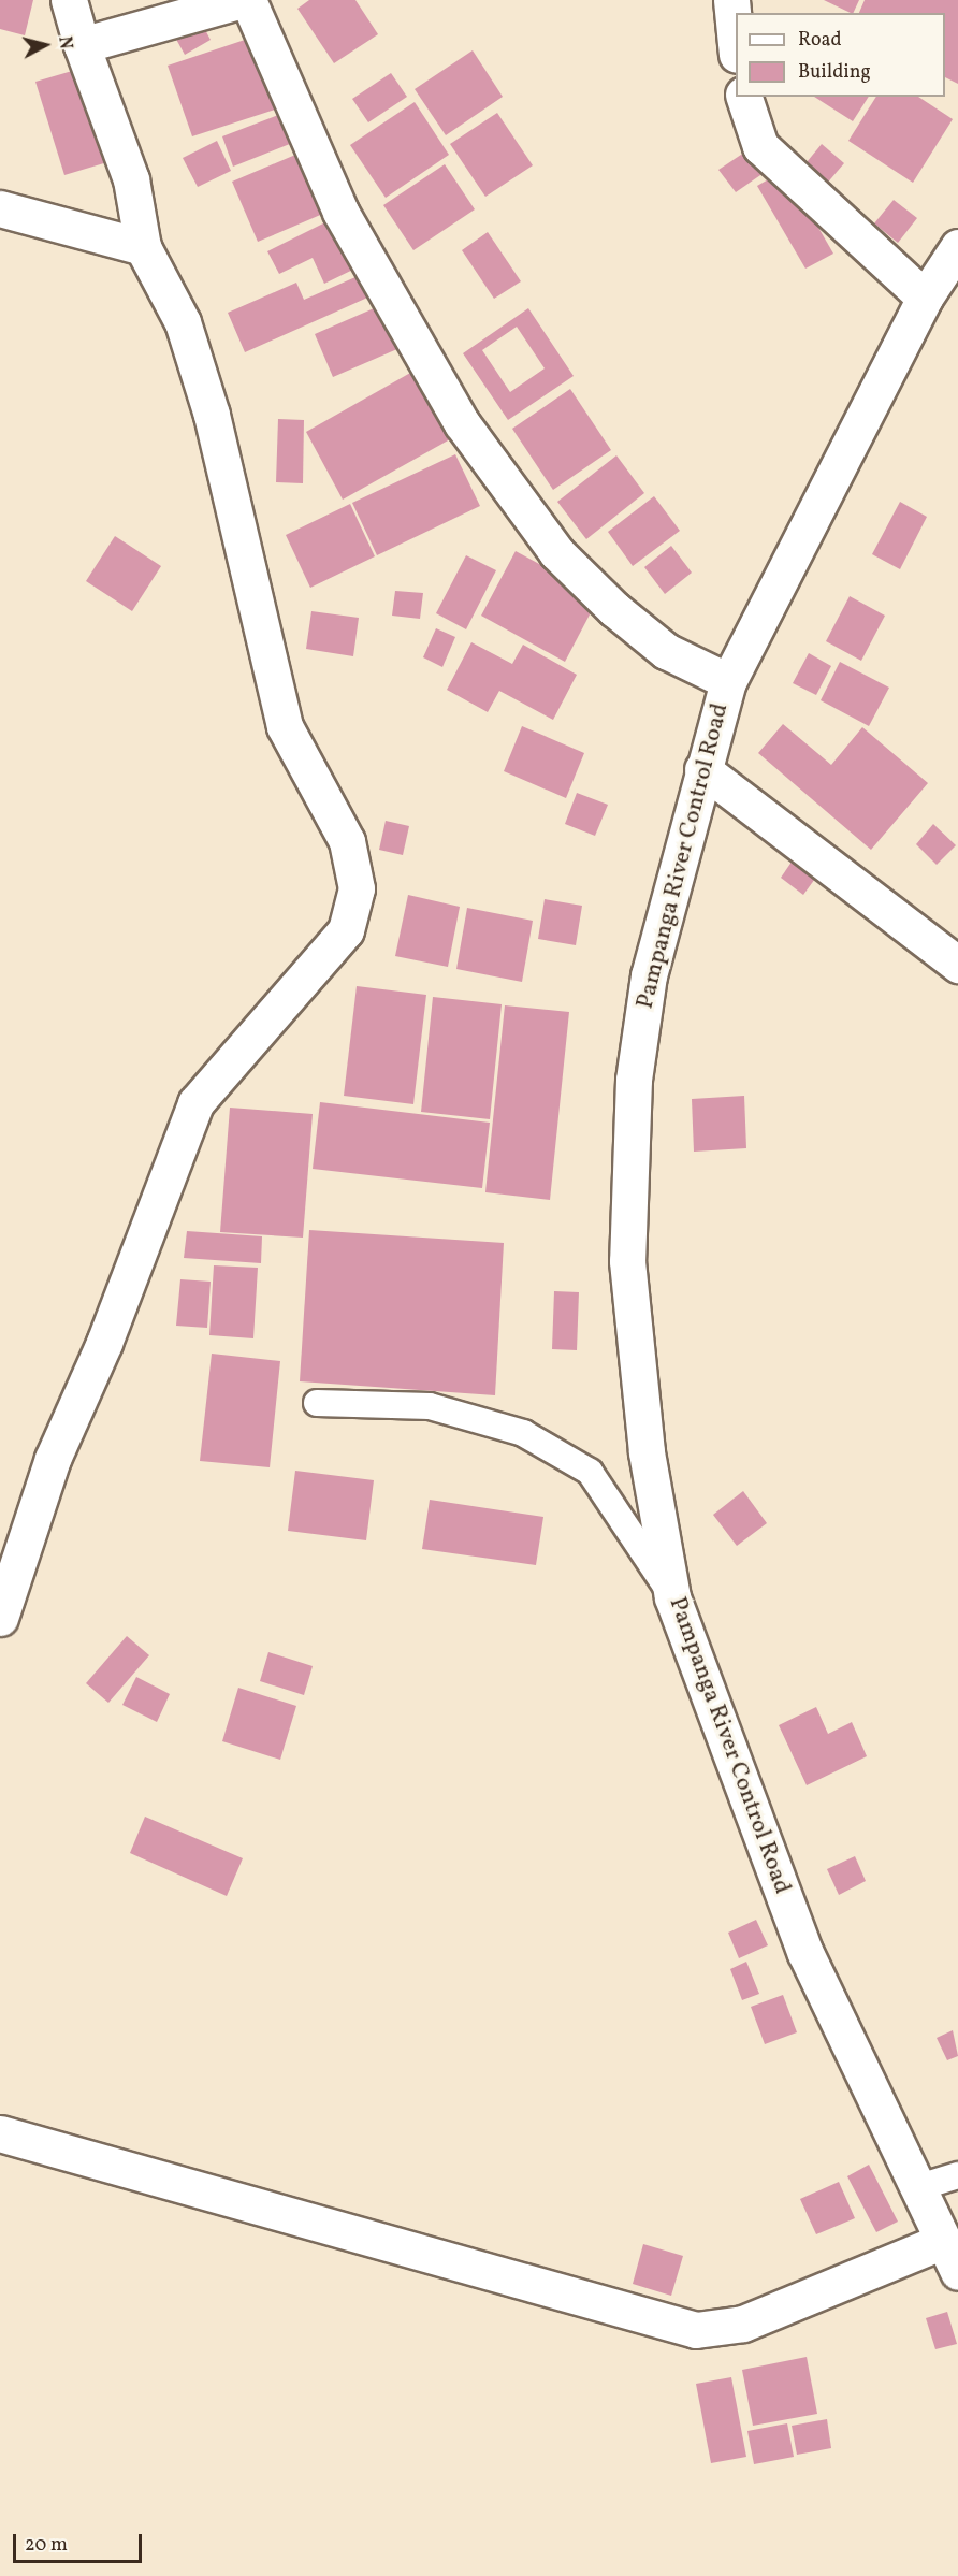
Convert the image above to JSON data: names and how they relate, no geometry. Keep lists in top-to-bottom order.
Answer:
{
  "streets": {
    "street": ["Pampanga River Control Road"]
  },
  "legend": ["Road", "Building"],
  "scale_bar": "20 m",
  "north": "right"
}
